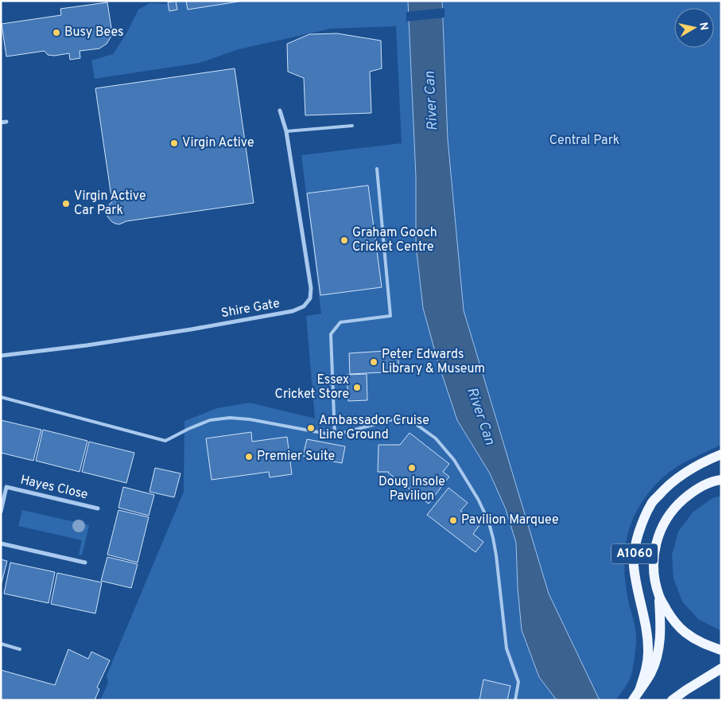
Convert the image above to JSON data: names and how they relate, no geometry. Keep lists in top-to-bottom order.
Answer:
{
  "streets": {
    "main road": ["A1060"],
    "street": ["Shire Gate", "Hayes Close"]
  },
  "water": ["River Can"],
  "parks": ["Central Park"],
  "places": [
    "Busy Bees",
    "Virgin Active",
    "Virgin Active Car Park",
    "Graham Gooch Cricket Centre",
    "Peter Edwards Library & Museum",
    "Essex Cricket Store",
    "Ambassador Cruise Line Ground",
    "Premier Suite",
    "Doug Insole Pavilion",
    "Pavilion Marquee"
  ],
  "north": "right"
}
